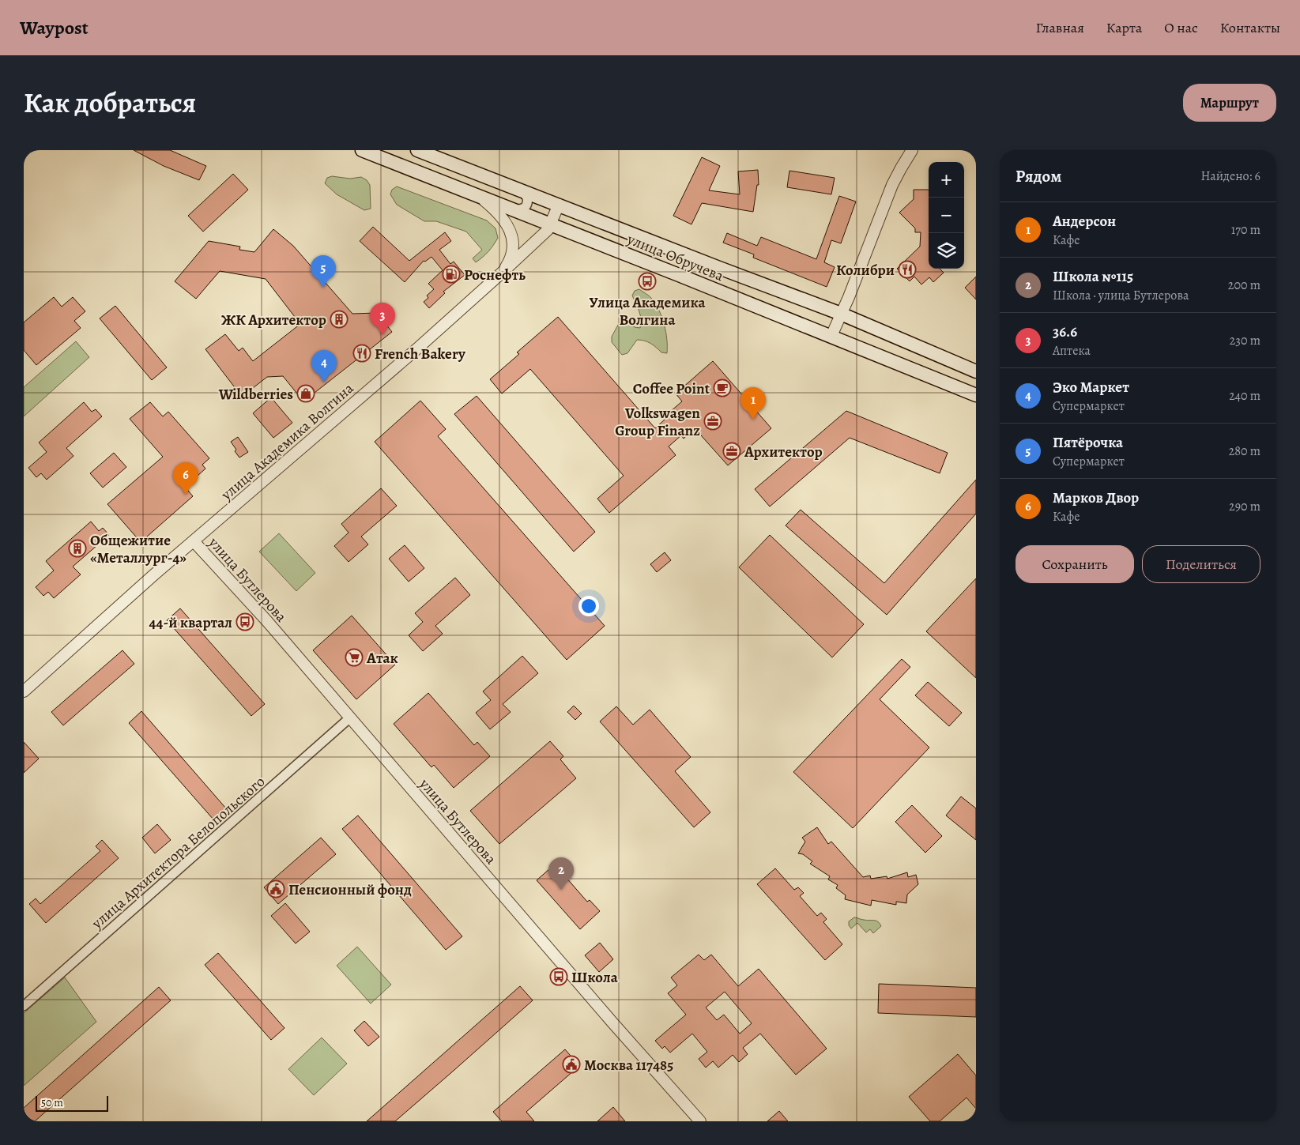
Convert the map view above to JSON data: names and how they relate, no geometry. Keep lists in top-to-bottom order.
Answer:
{
  "streets": {
    "main road": ["улица Обручева"],
    "street": ["улица Академика Волгина", "улица Бутлерова", "улица Архитектора Белопольского"]
  },
  "crossings": [
    ["улица Обручева", "улица Академика Волгина"],
    ["улица Академика Волгина", "улица Бутлерова"],
    ["улица Бутлерова", "улица Архитектора Белопольского"]
  ],
  "places": {
    "restaurant": ["Колибри", "French Bakery"],
    "fuel station": ["Роснефть"],
    "bus stop": ["Улица Академика Волгина", "44-й квартал", "Школа"],
    "building": ["ЖК Архитектор", "Общежитие «Металлург-4»"],
    "cafe": ["Coffee Point"],
    "shop": ["Wildberries"],
    "office": ["Volkswagen Group Finanz", "Архитектор"],
    "supermarket": ["Атак"],
    "public building": ["Пенсионный фонд", "Москва 117485"]
  },
  "scale_bar": "50 m",
  "page": {
    "header": "Waypost",
    "nav": [
      "Главная",
      "Карта",
      "О нас",
      "Контакты"
    ],
    "title": "Как добраться",
    "buttons": [
      "Маршрут",
      ["Сохранить", "Поделиться"]
    ],
    "heading": ["Рядом", "Найдено: 6"],
    "map_buttons": ["+", "−"],
    "list": [
      {
        "mark": "1",
        "name": "Андерсон",
        "note": "Кафе",
        "value": "170 m"
      },
      {
        "mark": "2",
        "name": "Школа №115",
        "note": "Школа · улица Бутлерова",
        "value": "200 m"
      },
      {
        "mark": "3",
        "name": "36.6",
        "note": "Аптека",
        "value": "230 m"
      },
      {
        "mark": "4",
        "name": "Эко Маркет",
        "note": "Супермаркет",
        "value": "240 m"
      },
      {
        "mark": "5",
        "name": "Пятёрочка",
        "note": "Супермаркет",
        "value": "280 m"
      },
      {
        "mark": "6",
        "name": "Марков Двор",
        "note": "Кафе",
        "value": "290 m"
      }
    ],
    "pins": [
      "5",
      "3",
      "4",
      "1",
      "6",
      "2"
    ],
    "scale": "50 m"
  }
}
